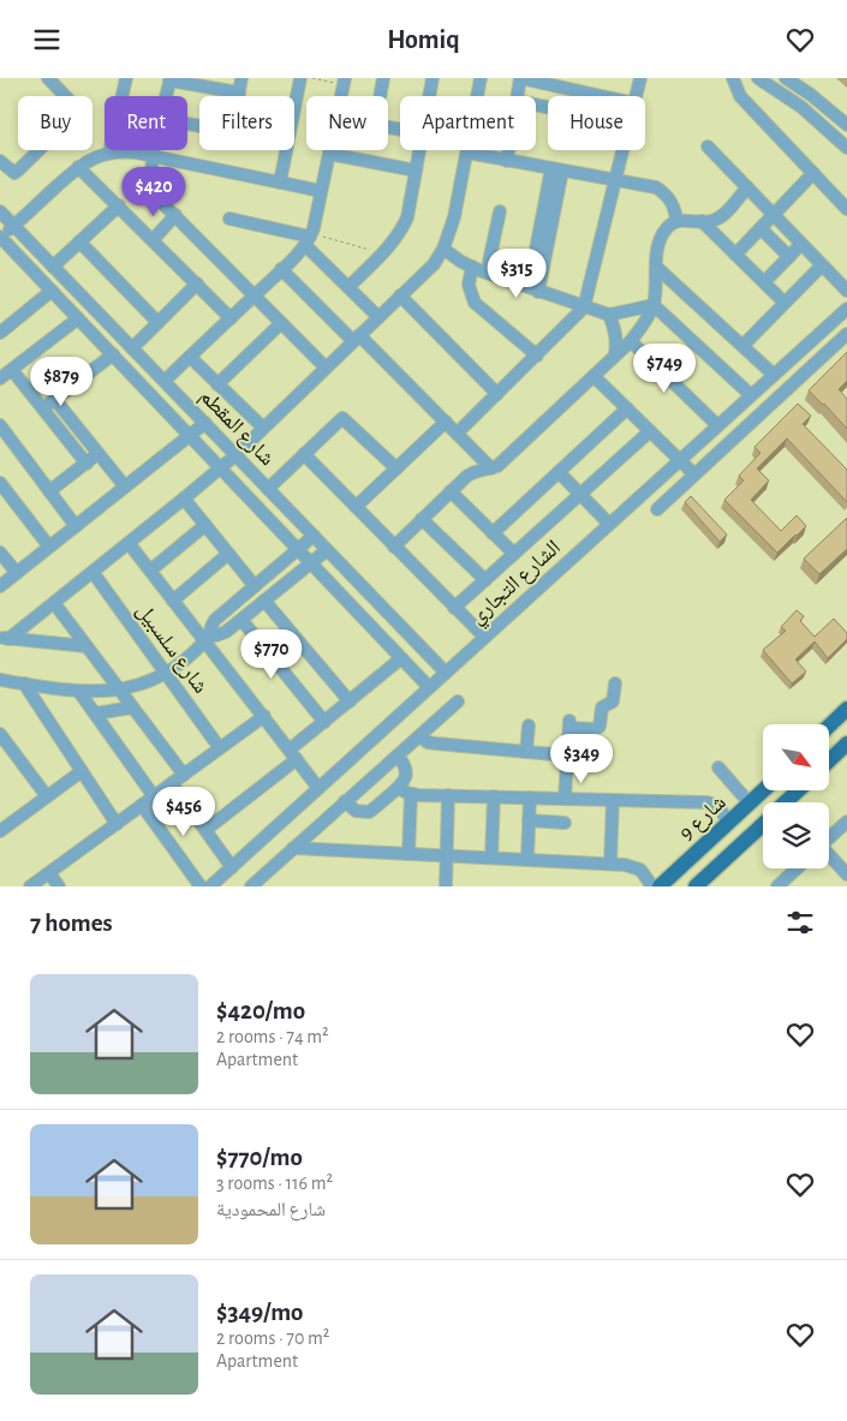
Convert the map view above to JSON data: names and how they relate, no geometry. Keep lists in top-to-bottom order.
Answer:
{
  "streets": {
    "main road": ["شارع 9"],
    "street": ["شارع المقطم", "الشارع التجاري", "شارع سلسبيل"]
  },
  "crossings": [
    ["شارع المقطم", "الشارع التجاري"]
  ],
  "north": "bottom right",
  "page": {
    "header": "Homiq",
    "chip": [
      "Buy",
      "Rent",
      "Filters",
      "New",
      "Apartment",
      "House"
    ],
    "price": [
      "$420",
      "$315",
      "$749",
      "$879",
      "$770",
      "$349",
      "$456"
    ],
    "heading": "7 homes",
    "list": [
      {
        "name": "$420/mo",
        "note": "2 rooms · 74 m² · Apartment"
      },
      {
        "name": "$770/mo",
        "note": "3 rooms · 116 m² · شارع المحمودية"
      },
      {
        "name": "$349/mo",
        "note": "2 rooms · 70 m² · Apartment"
      }
    ]
  }
}
